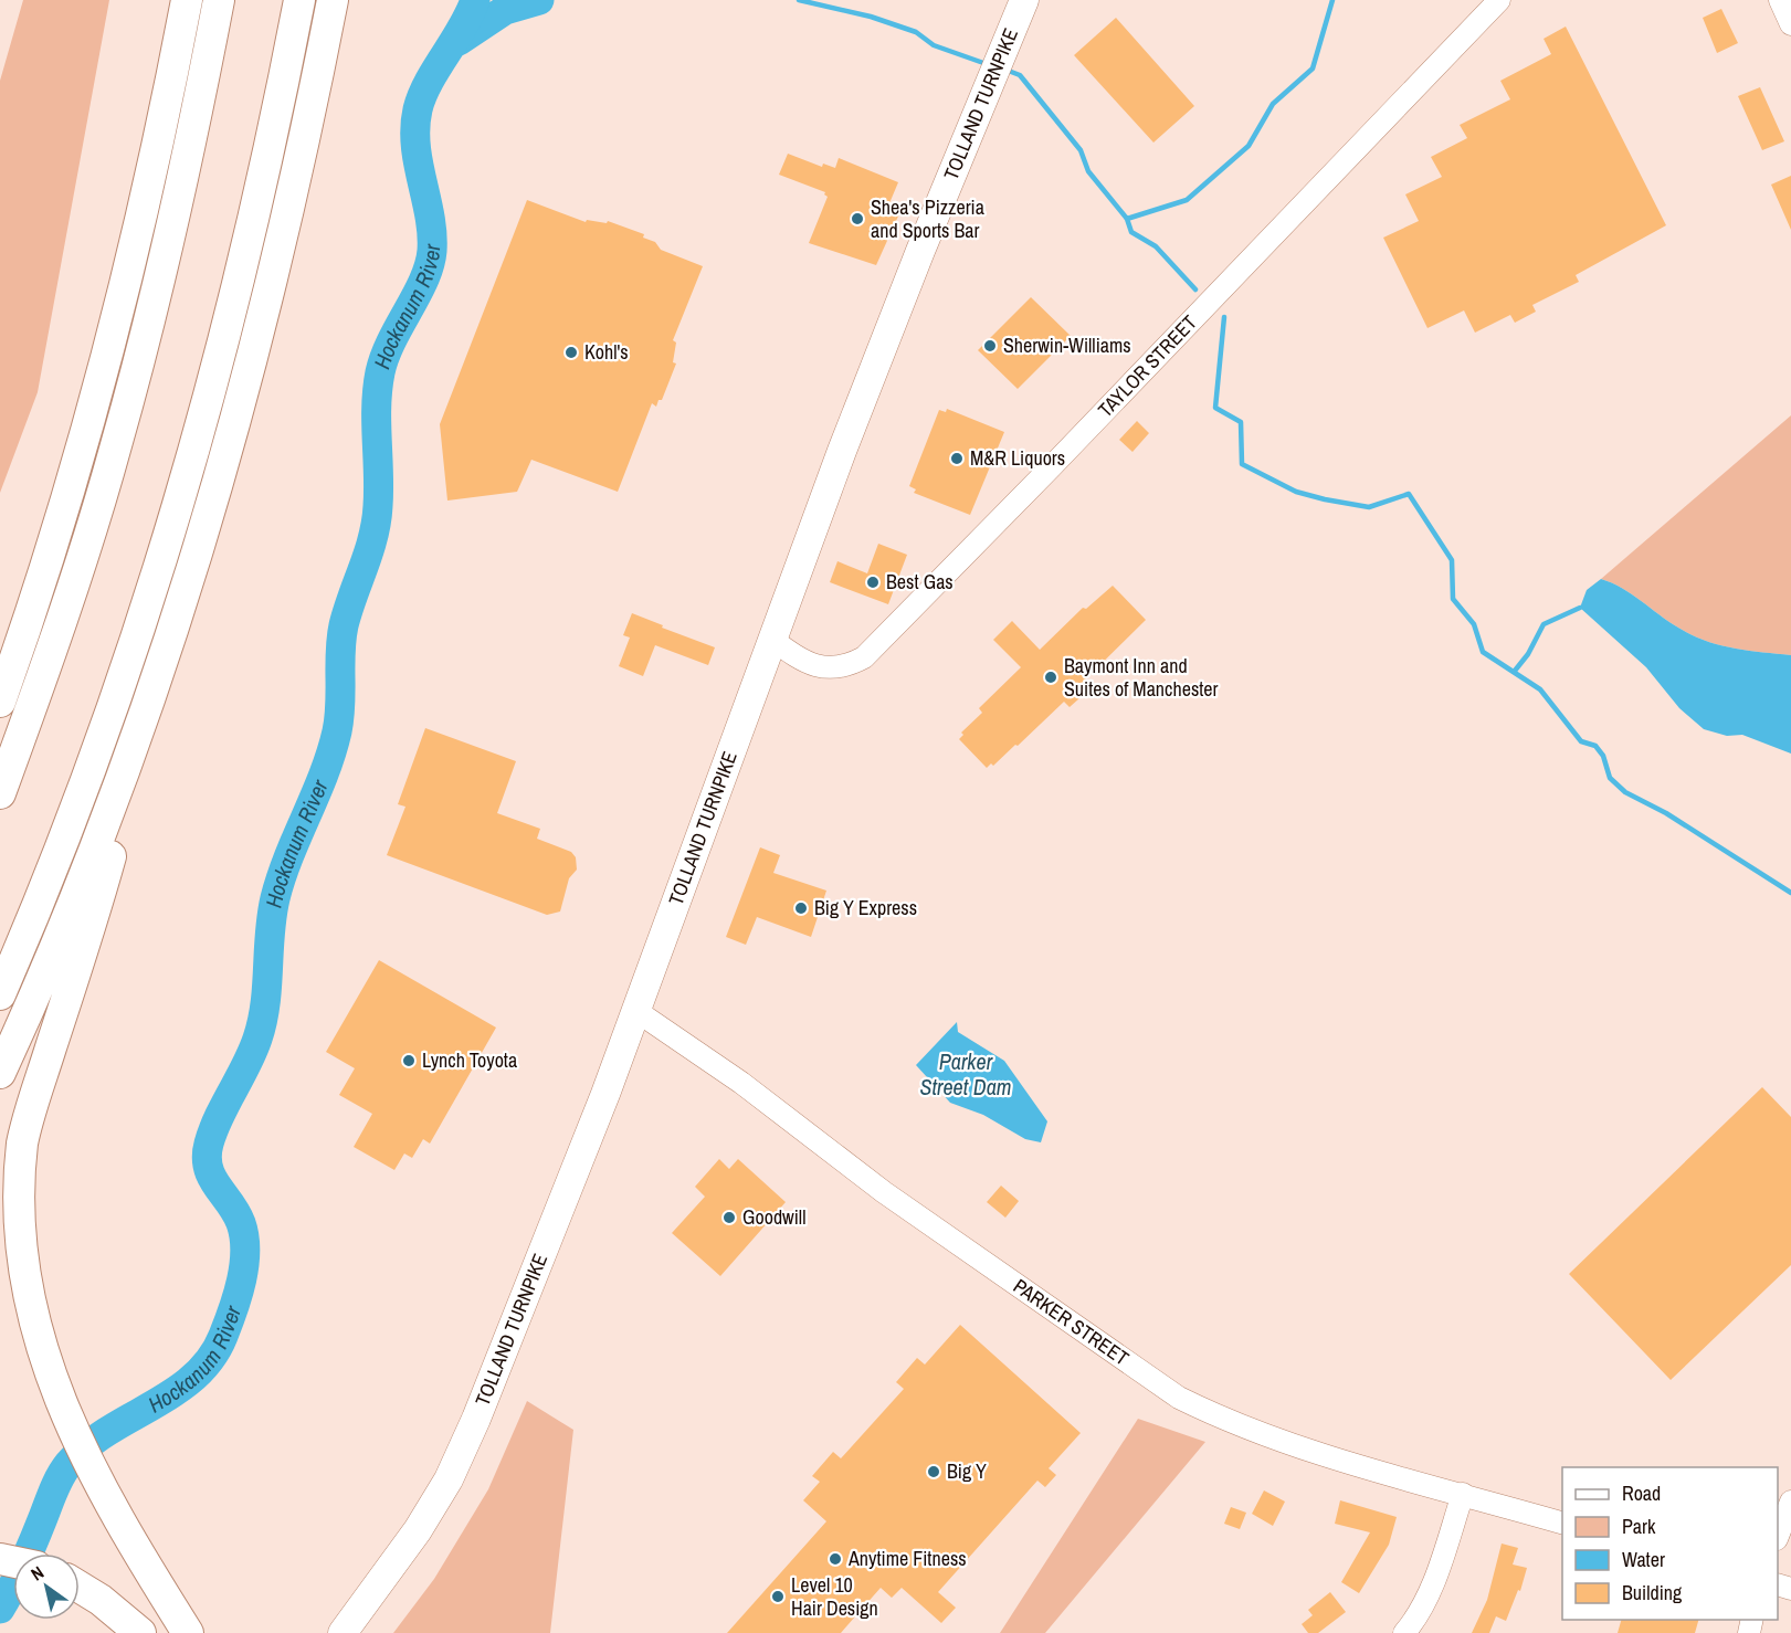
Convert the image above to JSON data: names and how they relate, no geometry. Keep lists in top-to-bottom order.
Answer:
{
  "streets": {
    "main road": ["TOLLAND TURNPIKE"],
    "street": ["TAYLOR STREET", "PARKER STREET"]
  },
  "crossings": [
    ["TOLLAND TURNPIKE", "TAYLOR STREET"],
    ["TOLLAND TURNPIKE", "PARKER STREET"]
  ],
  "water": ["Hockanum River", "Parker Street Dam"],
  "places": [
    "Shea's Pizzeria and Sports Bar",
    "Sherwin-Williams",
    "Kohl's",
    "M&R Liquors",
    "Best Gas",
    "Baymont Inn and Suites of Manchester",
    "Big Y Express",
    "Lynch Toyota",
    "Goodwill",
    "Big Y",
    "Anytime Fitness",
    "Level 10 Hair Design"
  ],
  "legend": [
    "Road",
    "Park",
    "Water",
    "Building"
  ],
  "north": "top left"
}
